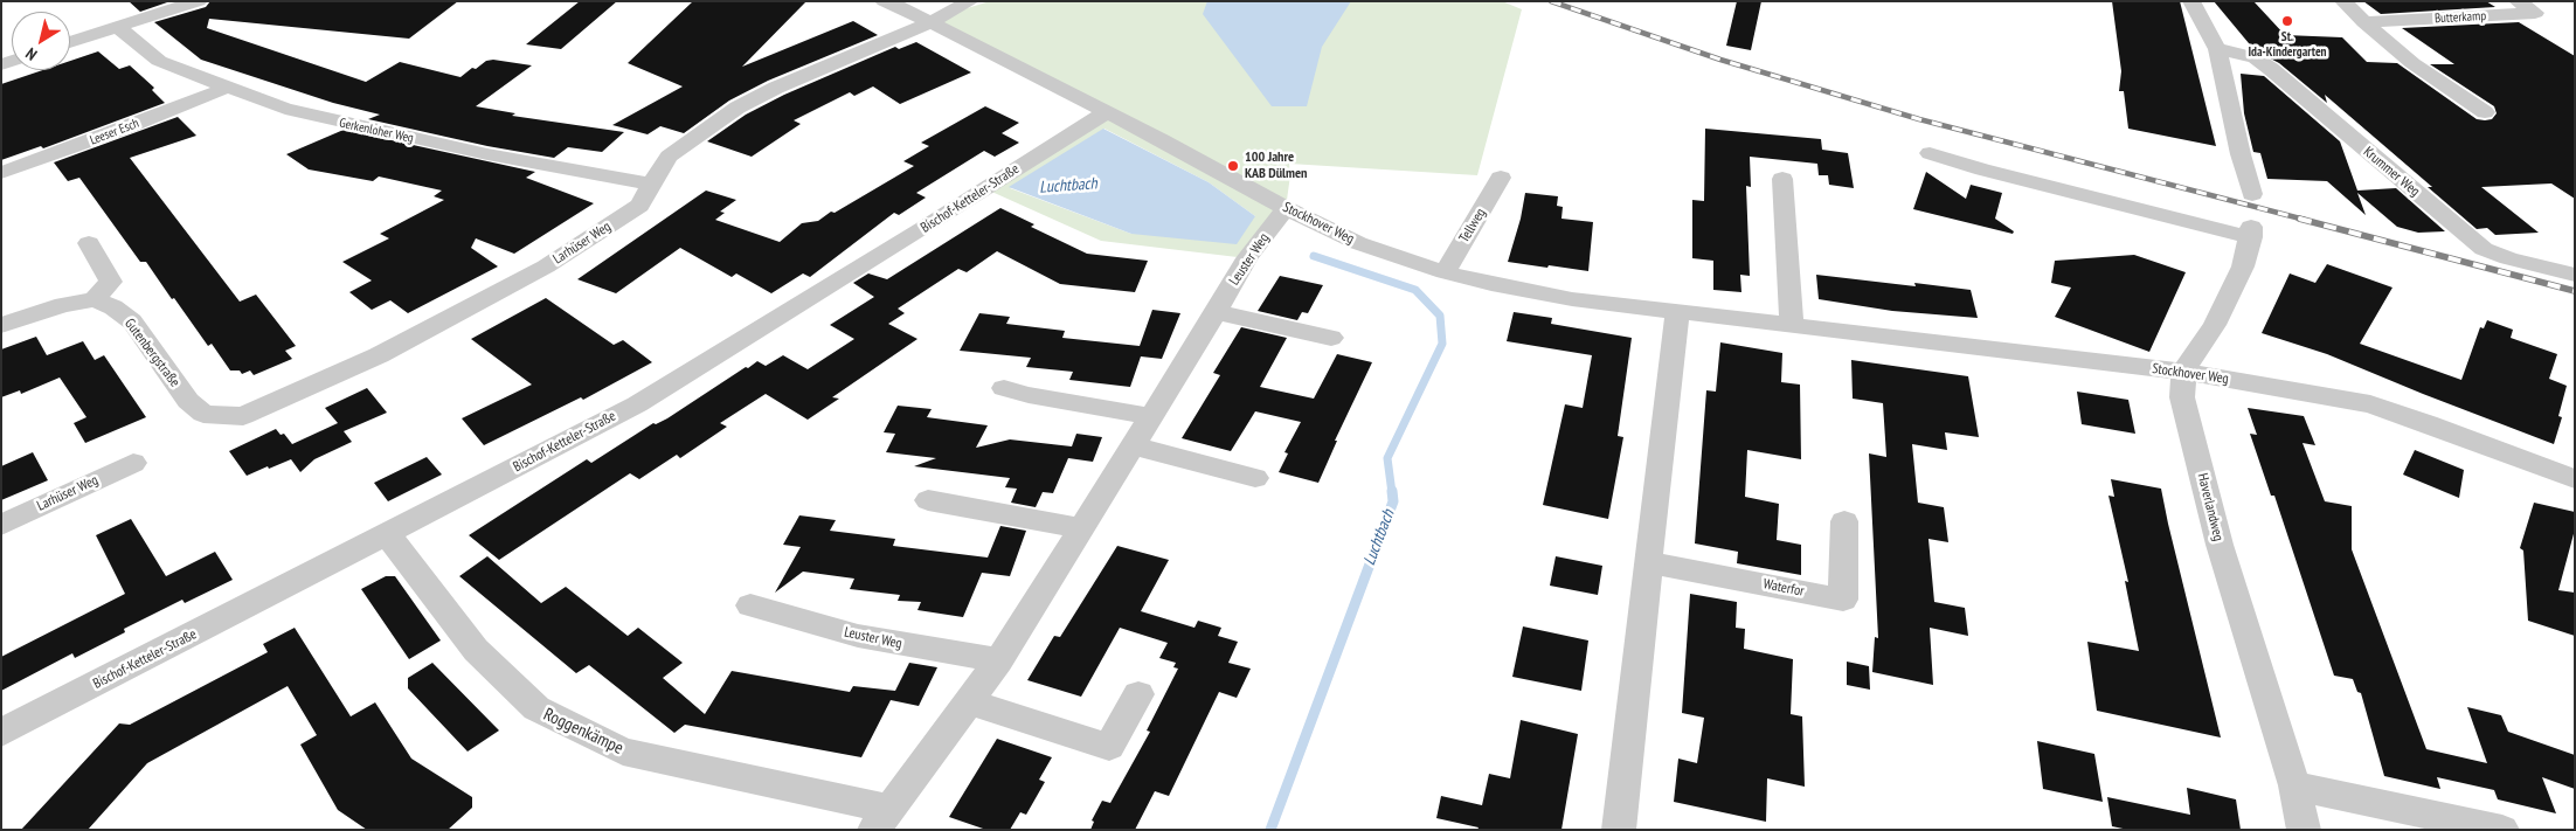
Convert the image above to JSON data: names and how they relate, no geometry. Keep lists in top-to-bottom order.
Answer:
{
  "streets": {
    "street": [
      "Butterkamp",
      "Gerkenloher Weg",
      "Leeser Esch",
      "Krummer Weg",
      "Bischof-Ketteler-Straße",
      "Stockhover Weg",
      "Tellweg",
      "Larhüser Weg",
      "Leuster Weg",
      "Gutenbergstraße",
      "Haverlandweg",
      "Waterfor",
      "Roggenkämpe"
    ]
  },
  "crossings": [
    ["Gerkenloher Weg", "Leeser Esch"],
    ["Gerkenloher Weg", "Larhüser Weg"],
    ["Bischof-Ketteler-Straße", "Stockhover Weg"],
    ["Bischof-Ketteler-Straße", "Roggenkämpe"],
    ["Stockhover Weg", "Tellweg"],
    ["Stockhover Weg", "Larhüser Weg"],
    ["Stockhover Weg", "Leuster Weg"],
    ["Stockhover Weg", "Haverlandweg"],
    ["Larhüser Weg", "Gutenbergstraße"],
    ["Leuster Weg", "Roggenkämpe"]
  ],
  "water": ["Luchtbach"],
  "places": ["St. Ida-Kindergarten", "100 Jahre KAB Dülmen"],
  "north": "bottom left"
}
